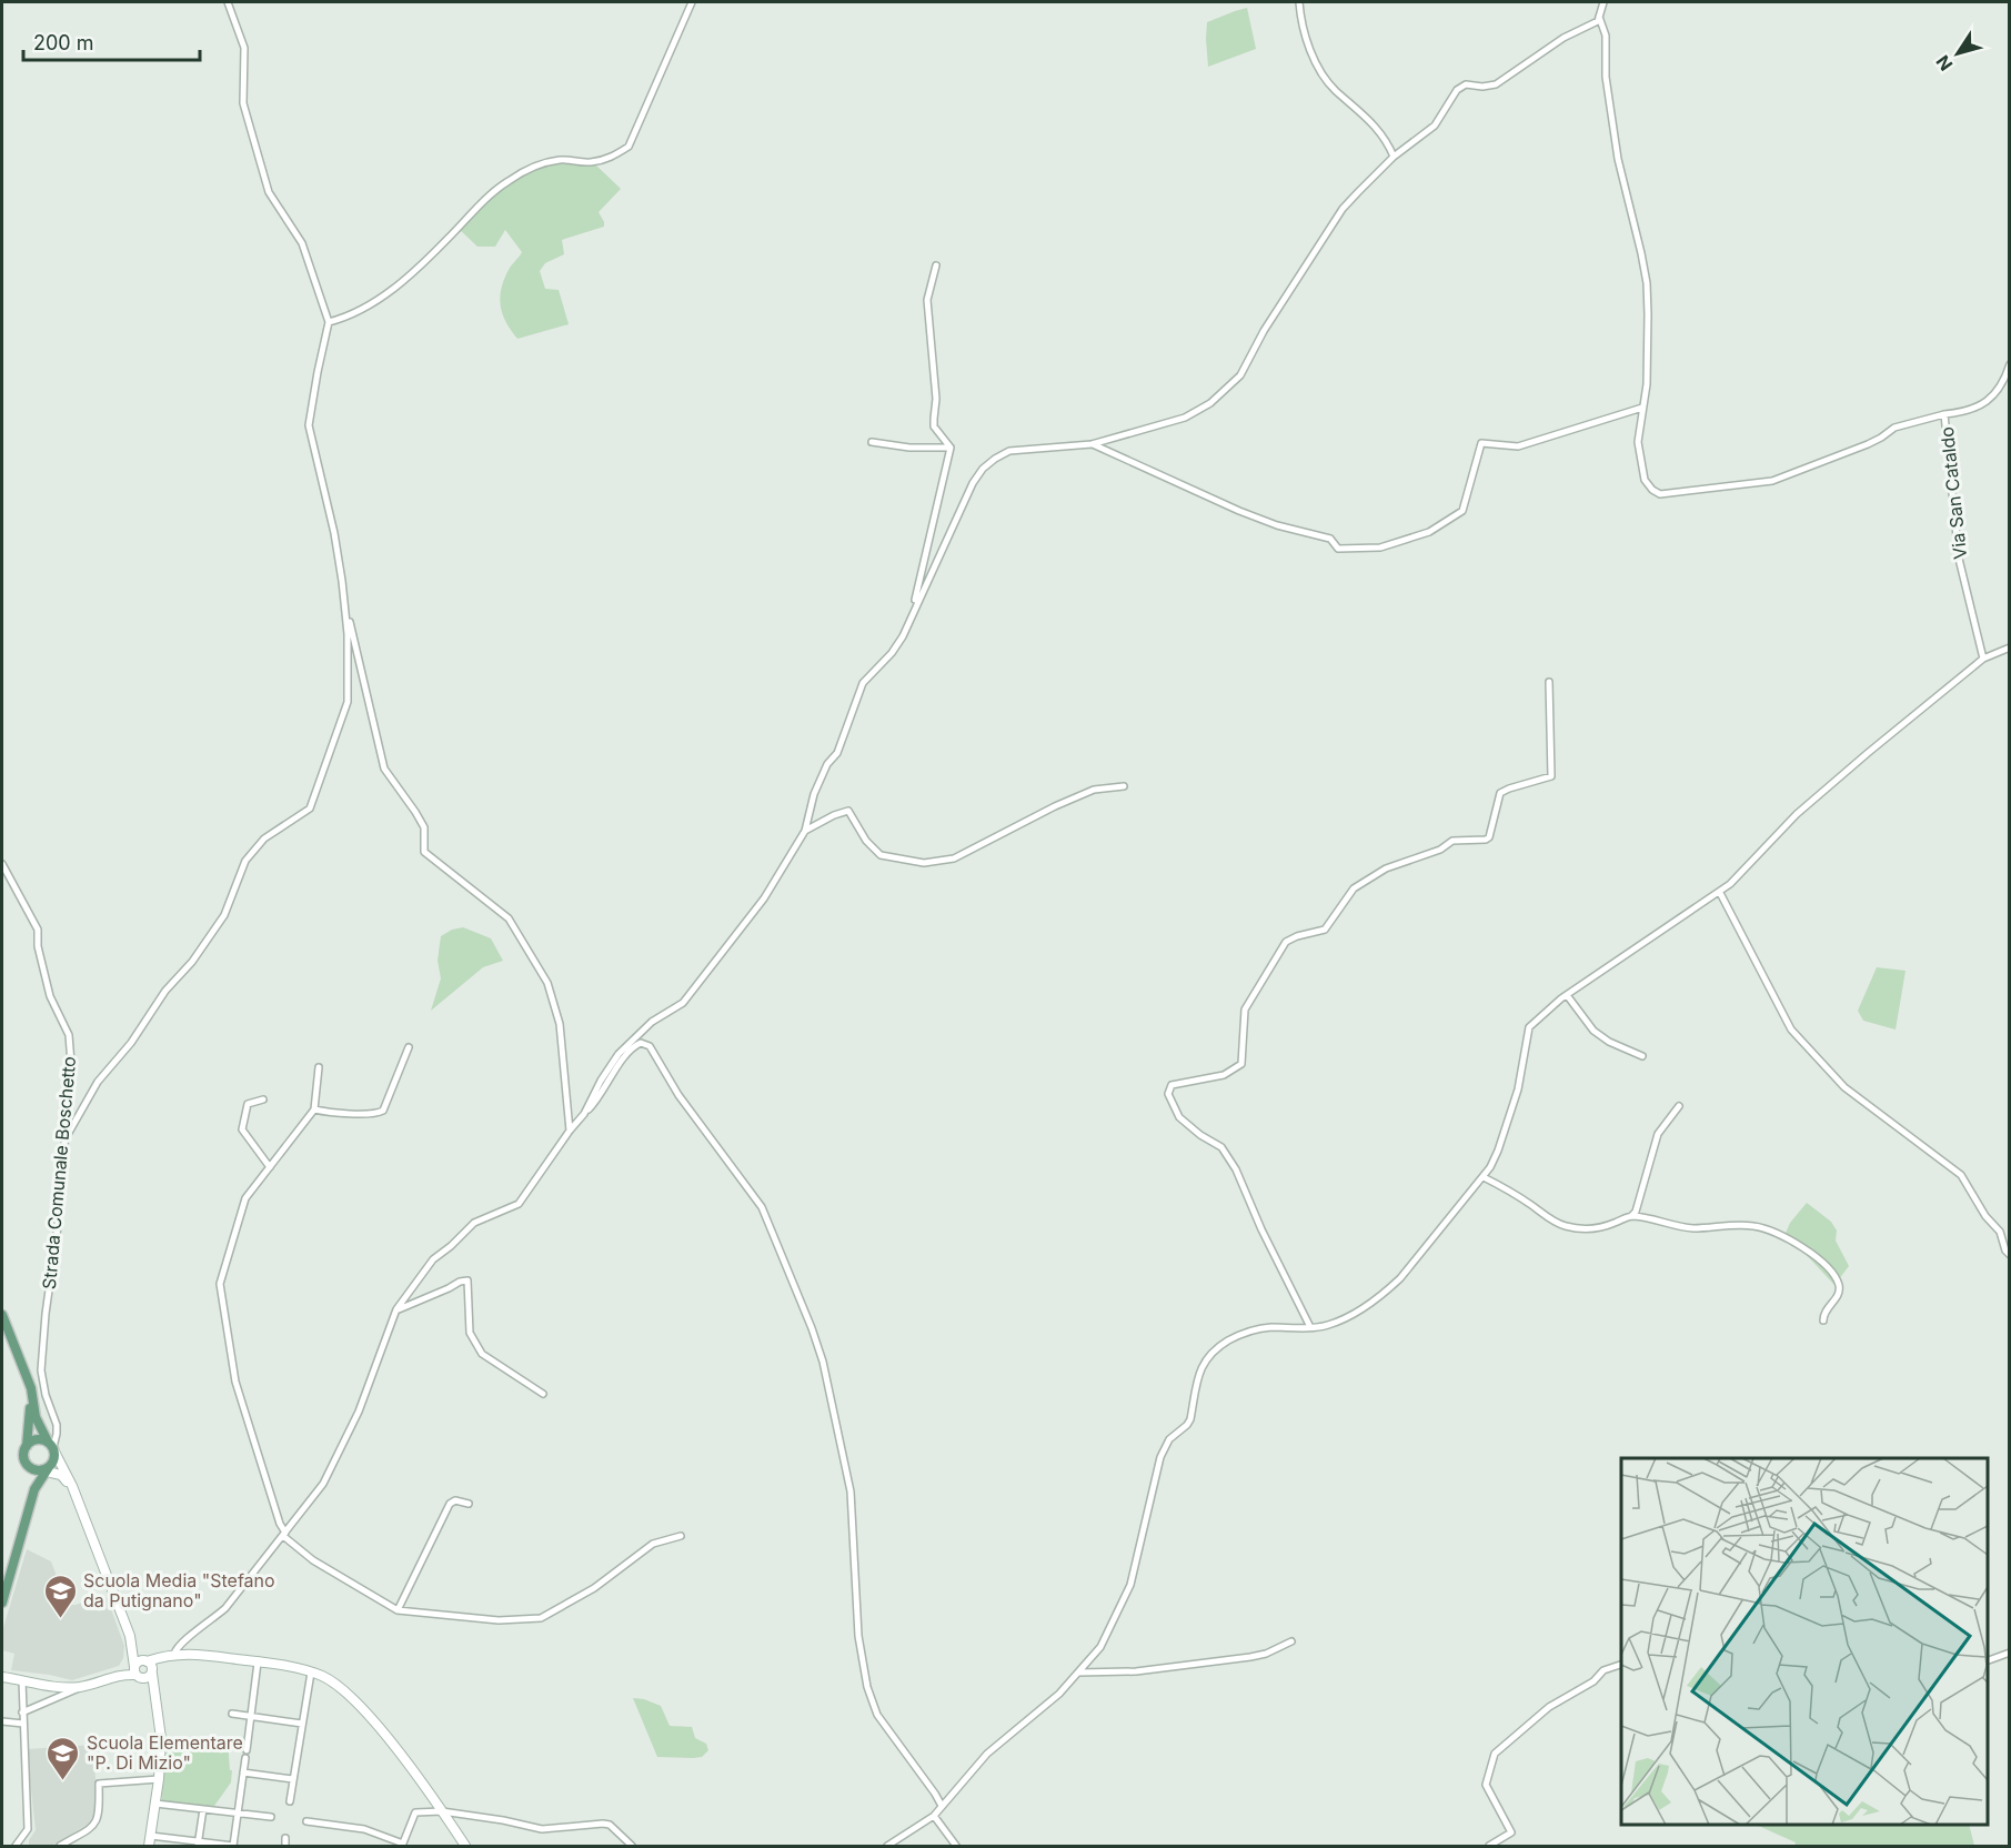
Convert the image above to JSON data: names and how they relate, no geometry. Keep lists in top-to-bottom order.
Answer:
{
  "streets": {
    "street": ["Via San Cataldo", "Strada Comunale Boschetto"]
  },
  "places": {
    "school or university": ["Scuola Media \"Stefano da Putignano\"", "Scuola Elementare \"P. Di Mizio\""]
  },
  "scale_bar": "200 m",
  "north": "bottom left"
}
